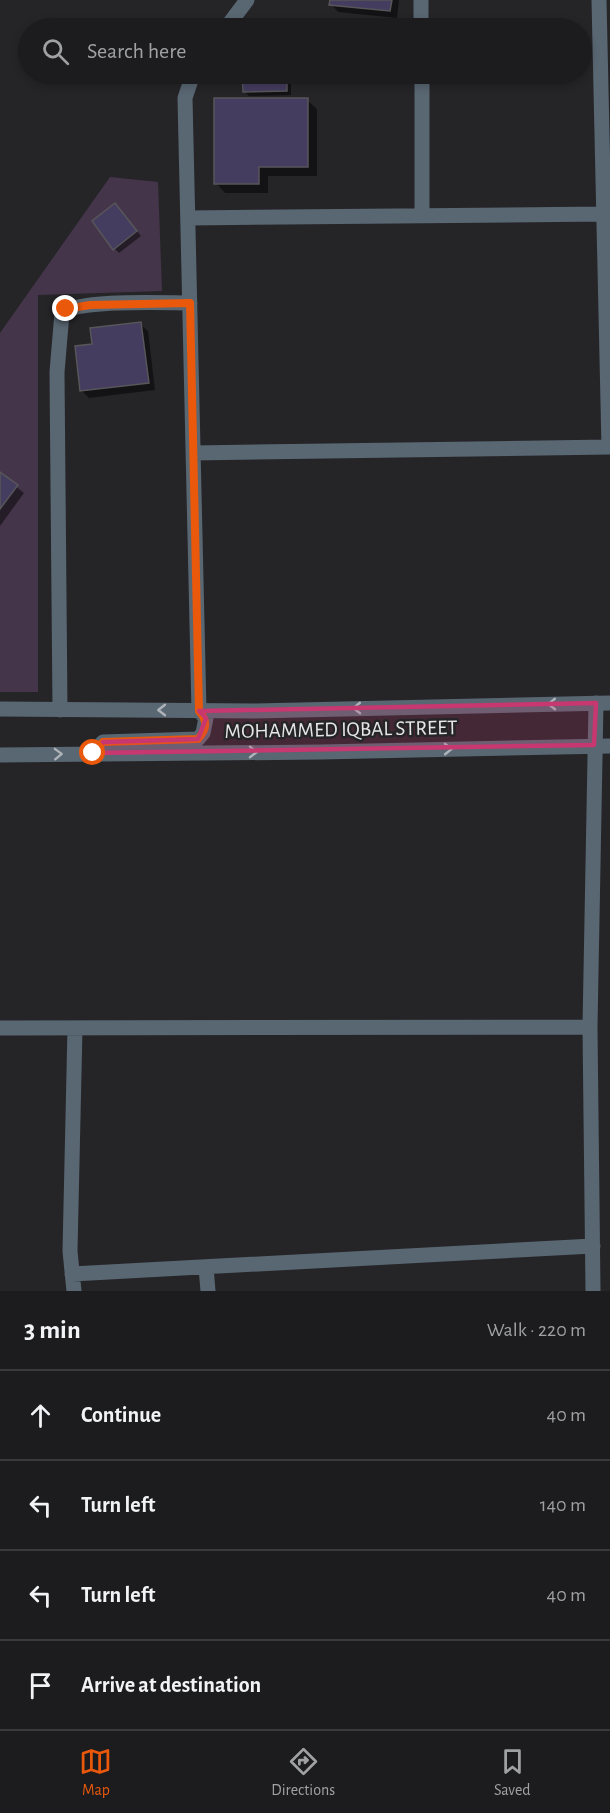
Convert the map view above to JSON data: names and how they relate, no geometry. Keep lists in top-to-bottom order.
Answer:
{
  "streets": {
    "street": ["MOHAMMED IQBAL STREET"]
  },
  "page": {
    "search": "Search here",
    "heading": ["3 min", "Walk · 220 m"],
    "list": [
      ["Continue", "40 m"],
      ["Turn left", "140 m"],
      ["Turn left", "40 m"],
      "Arrive at destination"
    ],
    "nav": ["Map", "Directions", "Saved"]
  }
}
